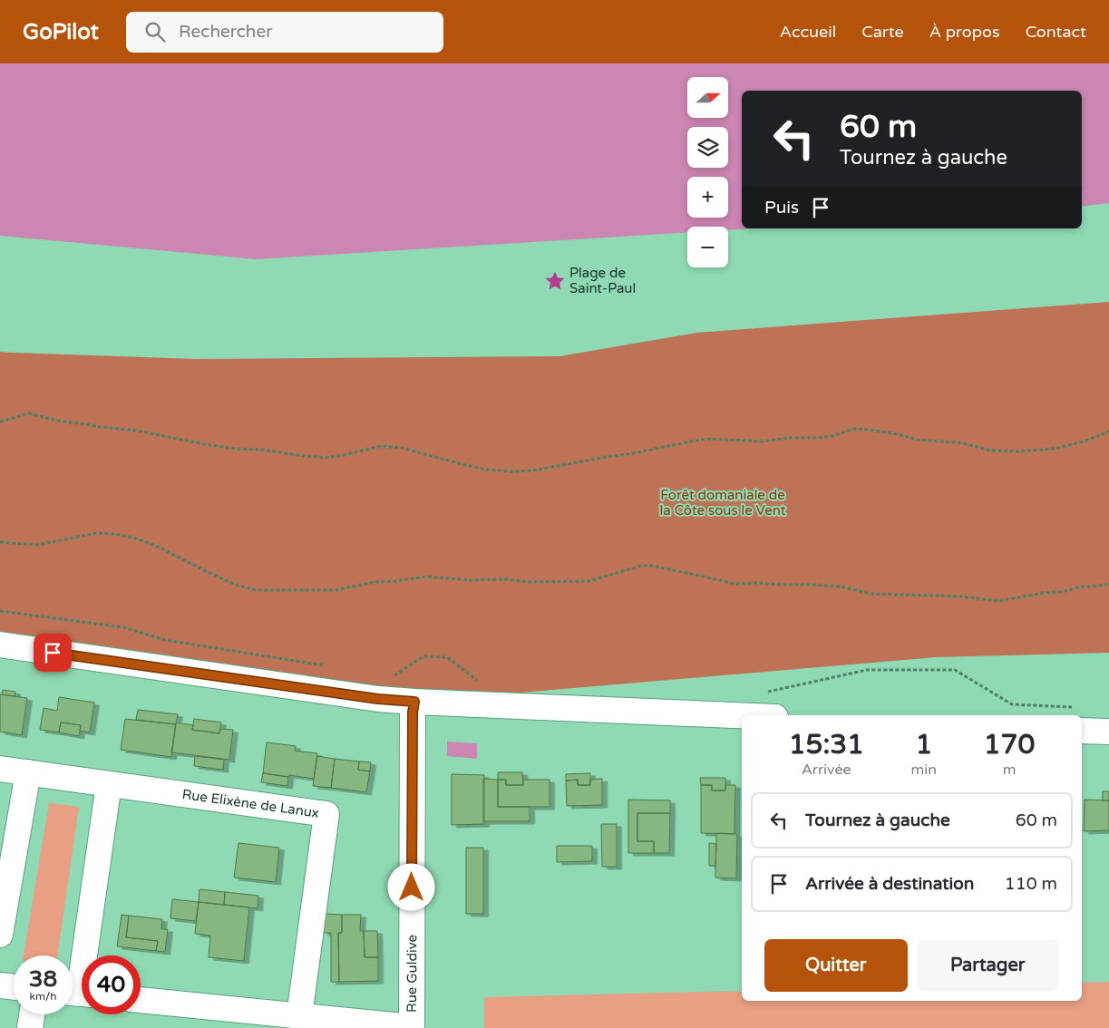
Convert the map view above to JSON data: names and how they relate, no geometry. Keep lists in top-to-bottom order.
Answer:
{
  "streets": {
    "street": ["Rue Elixène de Lanux", "Rue Guldive"]
  },
  "parks": ["Forêt domaniale de la Côte sous le Vent"],
  "places": {
    "place": ["Plage de Saint-Paul"]
  },
  "north": "right",
  "page": {
    "header": "GoPilot",
    "search": "Rechercher",
    "nav": [
      "Accueil",
      "Carte",
      "À propos",
      "Contact"
    ],
    "map_buttons": ["+", "−"],
    "turn": ["60 m", "Tournez à gauche"],
    "then": "Puis",
    "eta": [
      "15:31",
      "Arrivée",
      "1",
      "min",
      "170",
      "m"
    ],
    "list": [
      {
        "name": "Tournez à gauche",
        "value": "60 m"
      },
      {
        "name": "Arrivée à destination",
        "value": "110 m"
      }
    ],
    "buttons": ["Quitter", "Partager"],
    "speed": "38 km/h",
    "limit": "40"
  }
}
